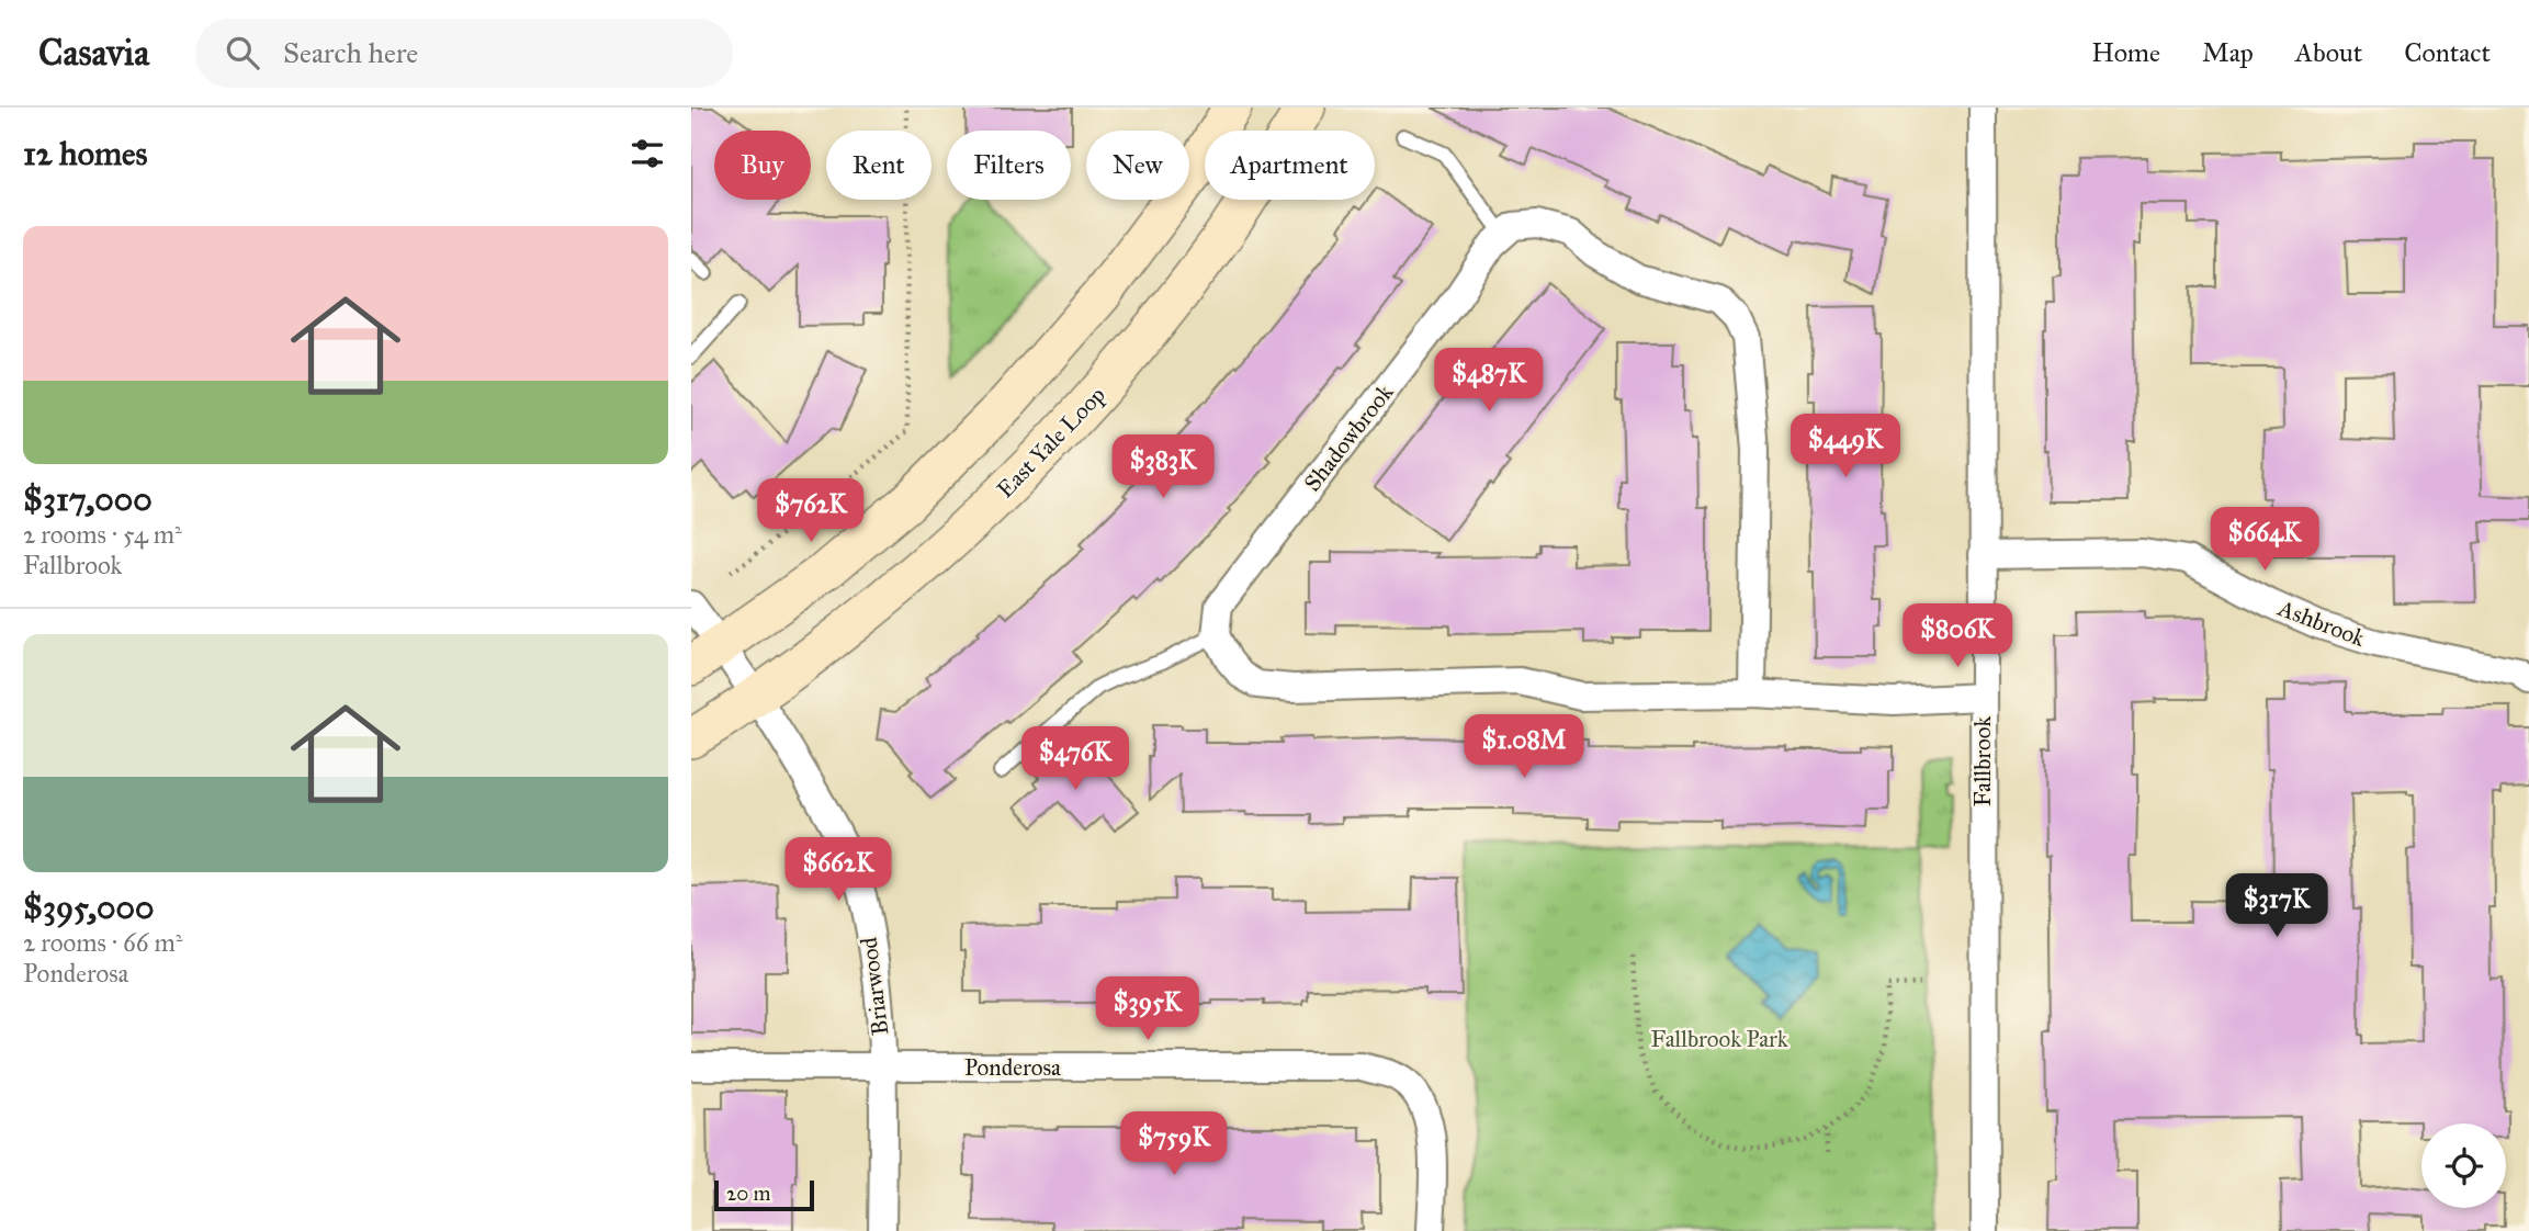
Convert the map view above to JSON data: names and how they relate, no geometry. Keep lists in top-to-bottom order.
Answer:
{
  "streets": {
    "main road": ["East Yale Loop"],
    "street": [
      "Shadowbrook",
      "Ashbrook",
      "Fallbrook",
      "Briarwood",
      "Ponderosa"
    ]
  },
  "crossings": [
    ["East Yale Loop", "Briarwood"],
    ["Ashbrook", "Fallbrook"],
    ["Briarwood", "Ponderosa"]
  ],
  "parks": ["Fallbrook Park"],
  "scale_bar": "20 m",
  "page": {
    "header": "Casavia",
    "search": "Search here",
    "nav": [
      "Home",
      "Map",
      "About",
      "Contact"
    ],
    "heading": "12 homes",
    "chip": [
      "Buy",
      "Rent",
      "Filters",
      "New",
      "Apartment"
    ],
    "list": [
      {
        "name": "$317,000",
        "note": "2 rooms · 54 m² · Fallbrook"
      },
      {
        "name": "$395,000",
        "note": "2 rooms · 66 m² · Ponderosa"
      }
    ],
    "price": [
      "$487K",
      "$449K",
      "$383K",
      "$762K",
      "$664K",
      "$806K",
      "$1.08M",
      "$476K",
      "$662K",
      "$317K",
      "$395K",
      "$759K"
    ],
    "scale": "20 m"
  }
}
